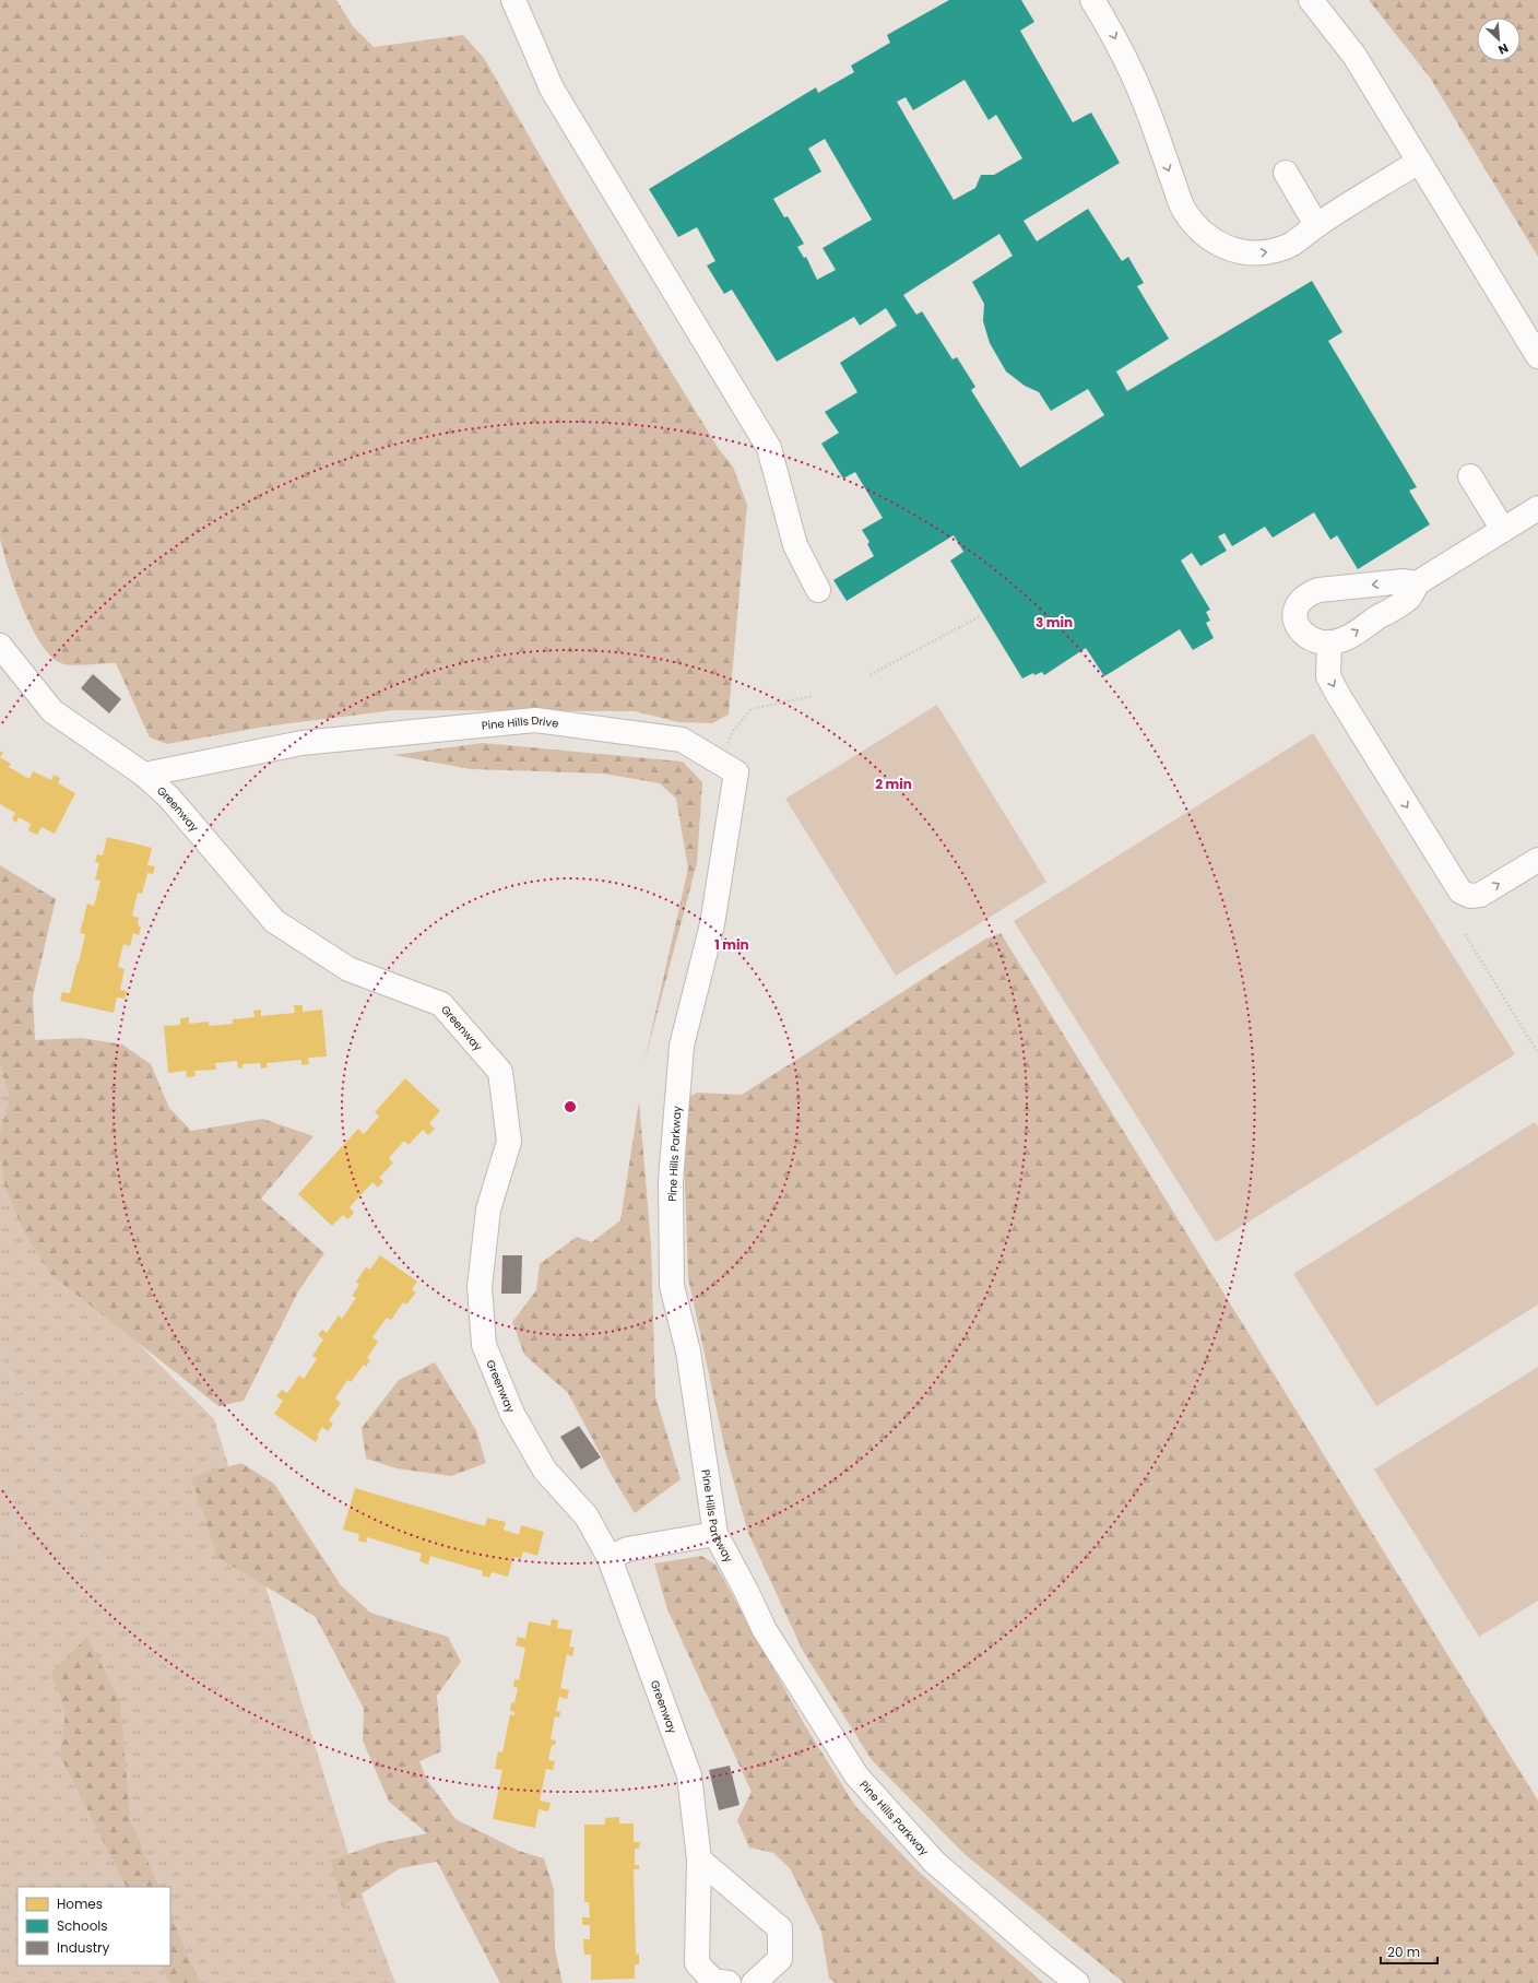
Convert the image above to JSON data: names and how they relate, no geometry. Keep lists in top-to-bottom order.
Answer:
{
  "streets": {
    "street": ["Pine Hills Drive", "Greenway", "Pine Hills Parkway"]
  },
  "crossings": [
    ["Pine Hills Drive", "Greenway"],
    ["Pine Hills Drive", "Pine Hills Parkway"]
  ],
  "legend": ["Homes", "Schools", "Industry"],
  "scale_bar": "20 m",
  "north": "bottom right",
  "rings": ["3 min", "2 min", "1 min"]
}
